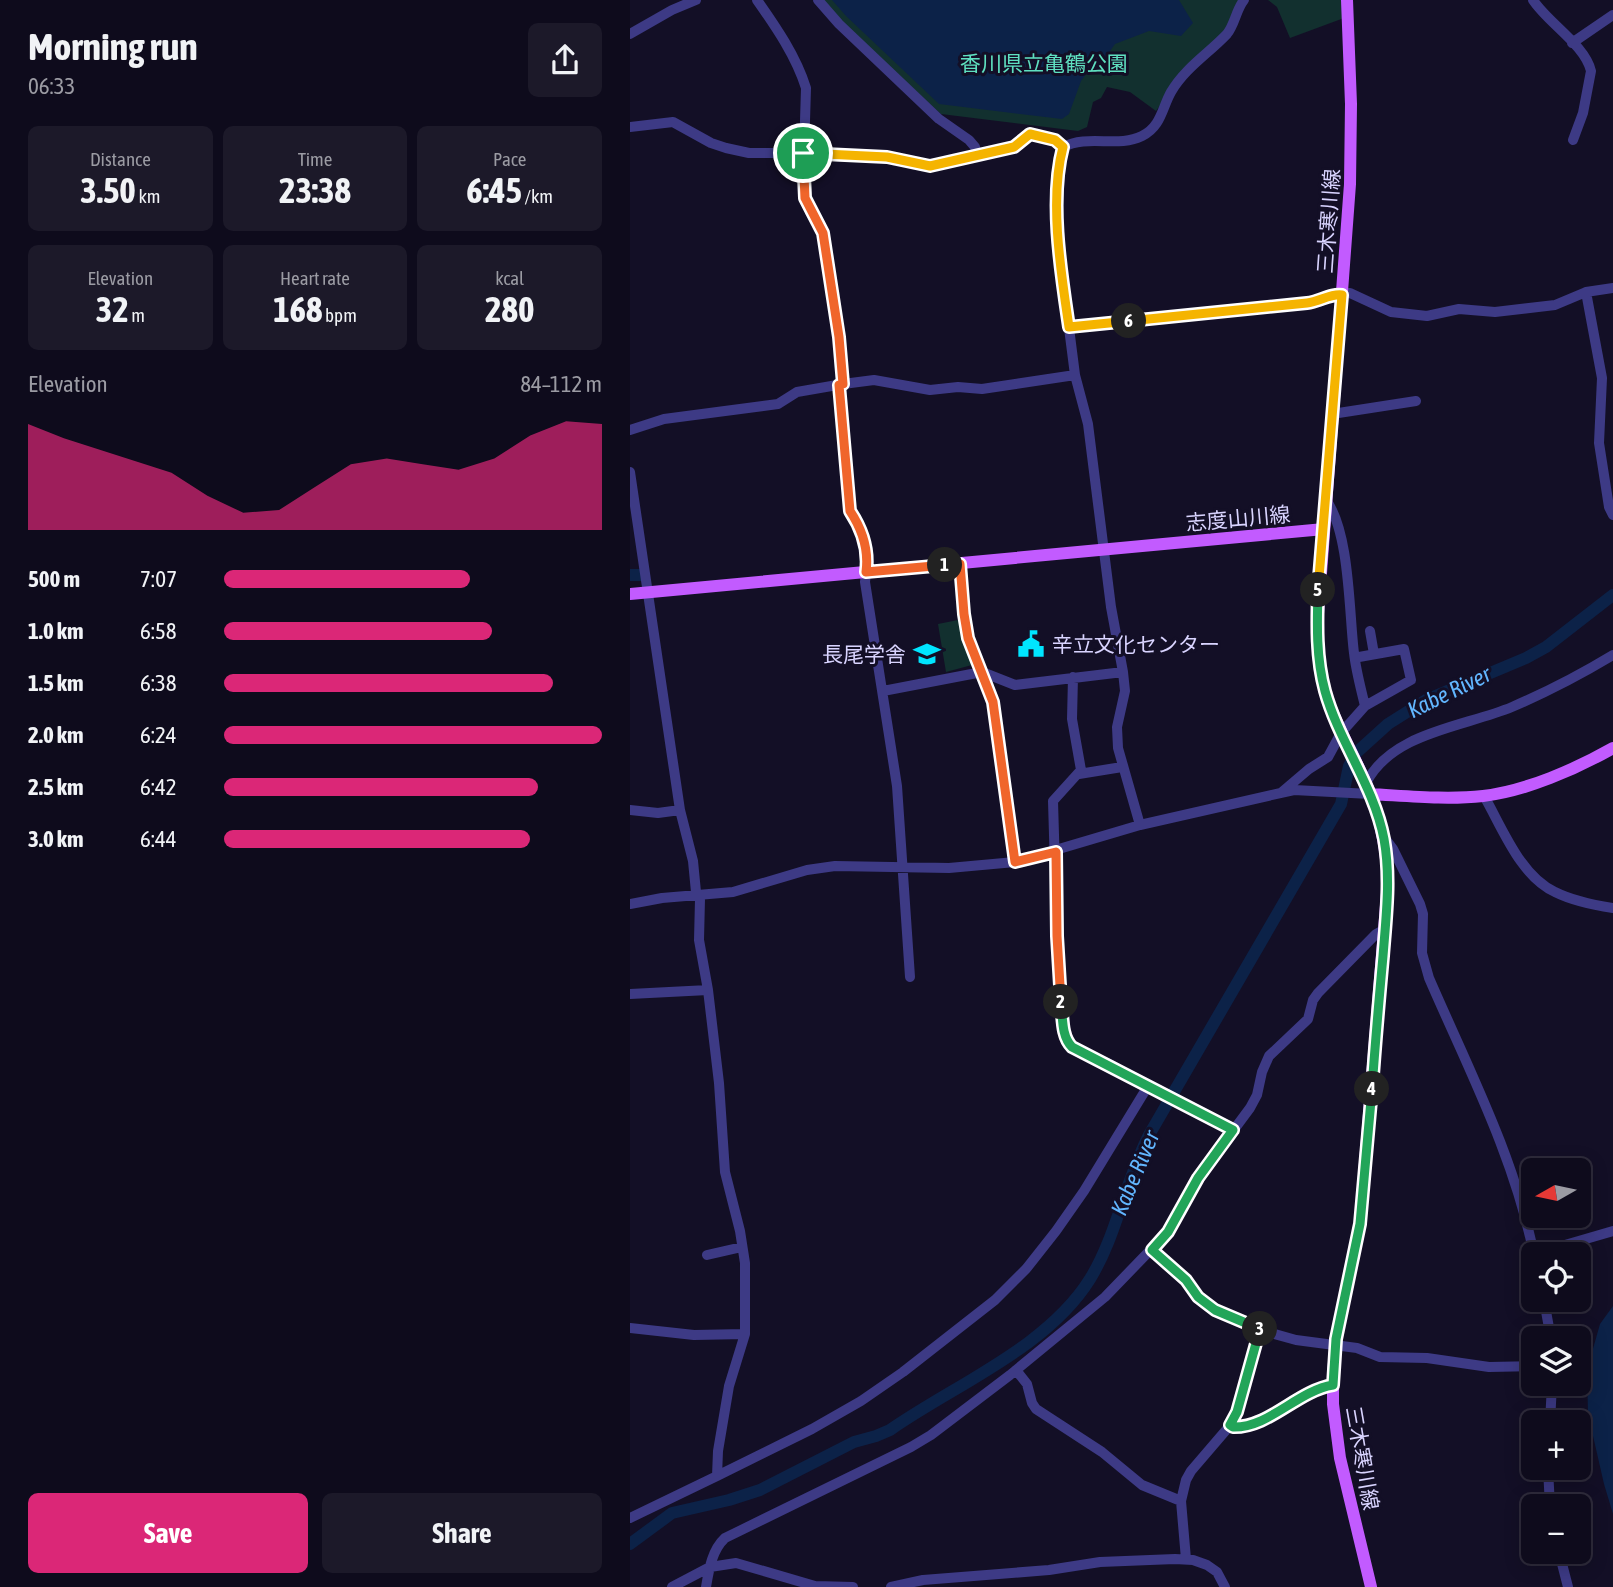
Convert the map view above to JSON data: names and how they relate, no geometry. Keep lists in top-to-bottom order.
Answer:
{
  "streets": {
    "main road": ["三木寒川線", "志度山川線"]
  },
  "crossings": [
    ["三木寒川線", "志度山川線"]
  ],
  "water": ["Kabe River"],
  "parks": ["香川県立亀鶴公園"],
  "places": {
    "public building": ["辛立文化センター"],
    "school or university": ["長尾学舎"]
  },
  "north": "left",
  "page": {
    "heading": ["Morning run", "06:33"],
    "stats": [
      ["Distance", "3.50 km"],
      ["Time", "23:38"],
      ["Pace", "6:45 /km"],
      ["Elevation", "32 m"],
      ["Heart rate", "168 bpm"],
      ["kcal", "280"]
    ],
    "pins": [
      "6",
      "1",
      "5",
      "2",
      "4",
      "3"
    ],
    "chart": ["Elevation", "84–112 m"],
    "list": [
      {
        "name": "500 m",
        "note": "7:07"
      },
      {
        "name": "1.0 km",
        "note": "6:58"
      },
      {
        "name": "1.5 km",
        "note": "6:38"
      },
      {
        "name": "2.0 km",
        "note": "6:24"
      },
      {
        "name": "2.5 km",
        "note": "6:42"
      },
      {
        "name": "3.0 km",
        "note": "6:44"
      }
    ],
    "map_buttons": ["+", "−"],
    "buttons": ["Save", "Share"]
  }
}
